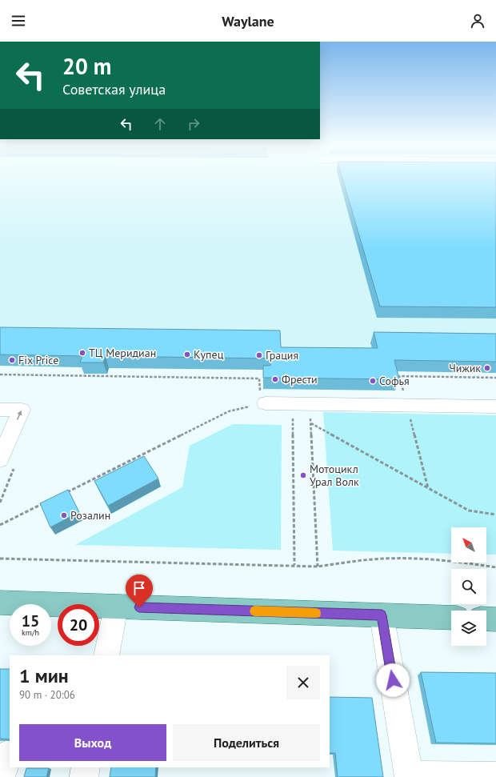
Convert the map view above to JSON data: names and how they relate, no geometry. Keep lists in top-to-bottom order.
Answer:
{
  "places": [
    "ТЦ Меридиан",
    "Купец",
    "Грация",
    "Fix Price",
    "Чижик",
    "Фрести",
    "Софья",
    "Мотоцикл Урал Волк",
    "Розалин"
  ],
  "north": "top left",
  "page": {
    "header": "Waylane",
    "turn": ["20 m", "Советская улица"],
    "speed": "15 km/h",
    "limit": "20",
    "heading": ["1 мин", "90 m · 20:06"],
    "buttons": ["Выход", "Поделиться"]
  }
}
